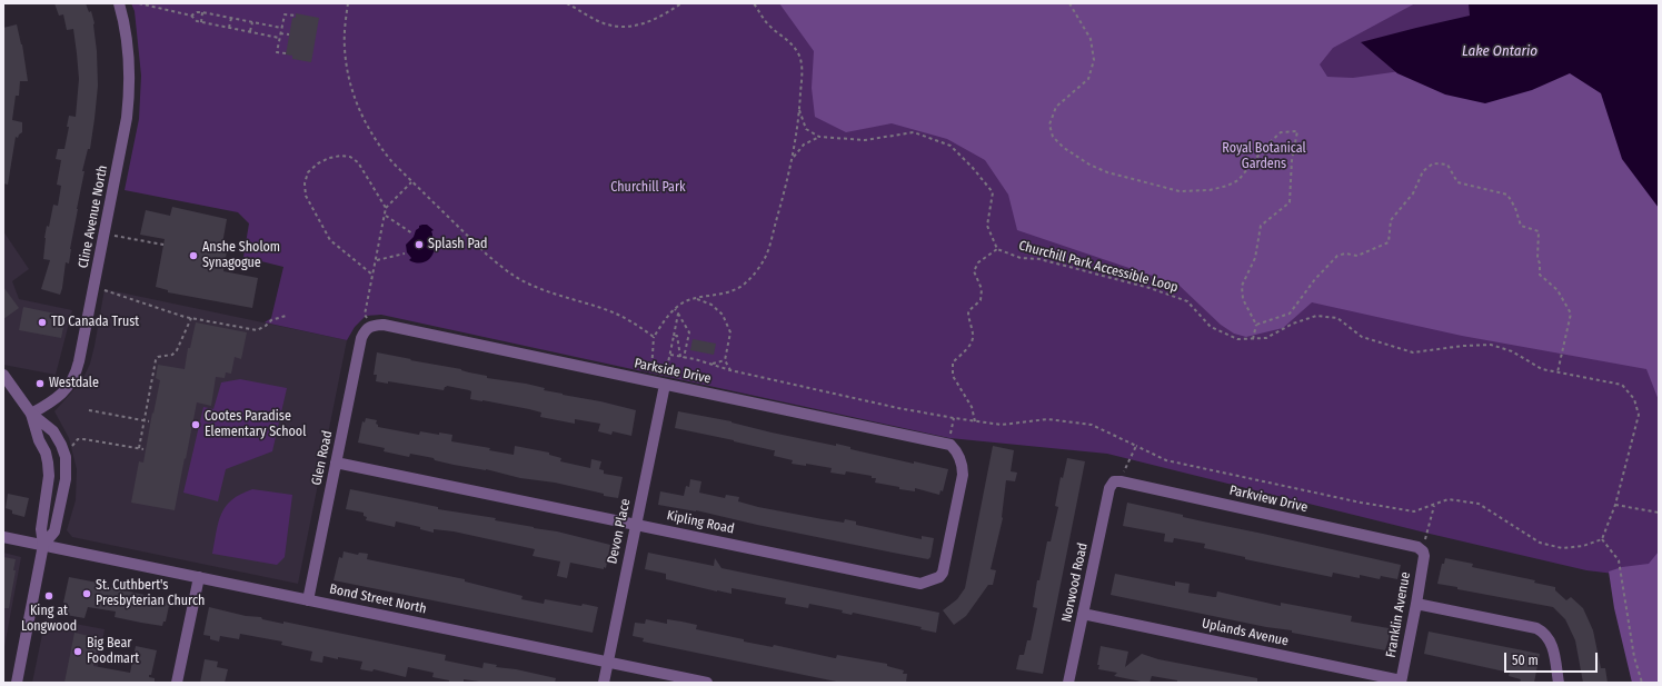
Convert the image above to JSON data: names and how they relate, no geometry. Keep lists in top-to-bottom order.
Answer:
{
  "streets": {
    "street": [
      "Cline Avenue North",
      "Parkside Drive",
      "Glen Road",
      "Parkview Drive",
      "Kipling Road",
      "Devon Place",
      "Norwood Road",
      "Bond Street North",
      "Franklin Avenue",
      "Uplands Avenue"
    ],
    "path": ["Churchill Park Accessible Loop"]
  },
  "crossings": [
    ["Parkside Drive", "Glen Road"],
    ["Parkside Drive", "Kipling Road"],
    ["Parkside Drive", "Devon Place"],
    ["Glen Road", "Kipling Road"],
    ["Glen Road", "Bond Street North"],
    ["Parkview Drive", "Norwood Road"],
    ["Parkview Drive", "Franklin Avenue"],
    ["Kipling Road", "Devon Place"],
    ["Devon Place", "Bond Street North"],
    ["Norwood Road", "Uplands Avenue"],
    ["Franklin Avenue", "Uplands Avenue"]
  ],
  "water": ["Lake Ontario"],
  "parks": ["Royal Botanical Gardens", "Churchill Park"],
  "places": [
    "Splash Pad",
    "Anshe Sholom Synagogue",
    "TD Canada Trust",
    "Westdale",
    "Cootes Paradise Elementary School",
    "St. Cuthbert's Presbyterian Church",
    "King at Longwood",
    "Big Bear Foodmart"
  ],
  "scale_bar": "50 m"
}
